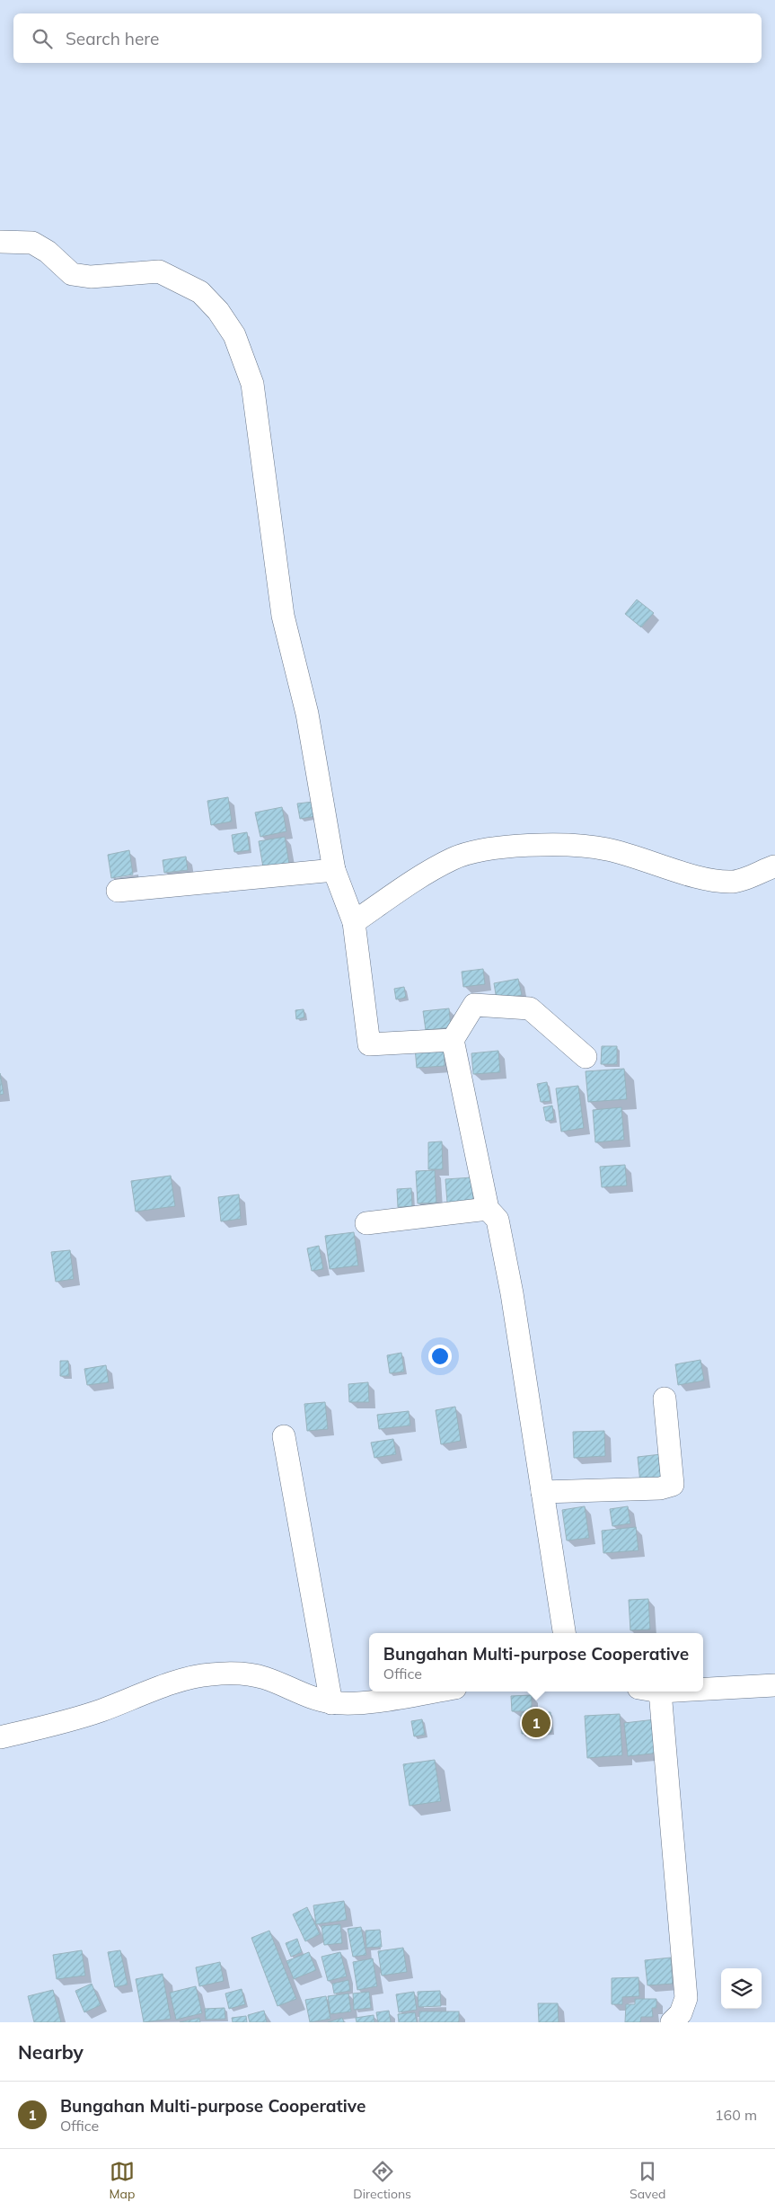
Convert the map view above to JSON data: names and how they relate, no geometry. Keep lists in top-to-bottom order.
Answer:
{
  "page": {
    "search": "Search here",
    "popup": ["Bungahan Multi-purpose Cooperative", "Office"],
    "pins": "1",
    "heading": "Nearby",
    "list": [
      {
        "mark": "1",
        "name": "Bungahan Multi-purpose Cooperative",
        "note": "Office",
        "value": "160 m"
      }
    ],
    "nav": ["Map", "Directions", "Saved"]
  }
}
